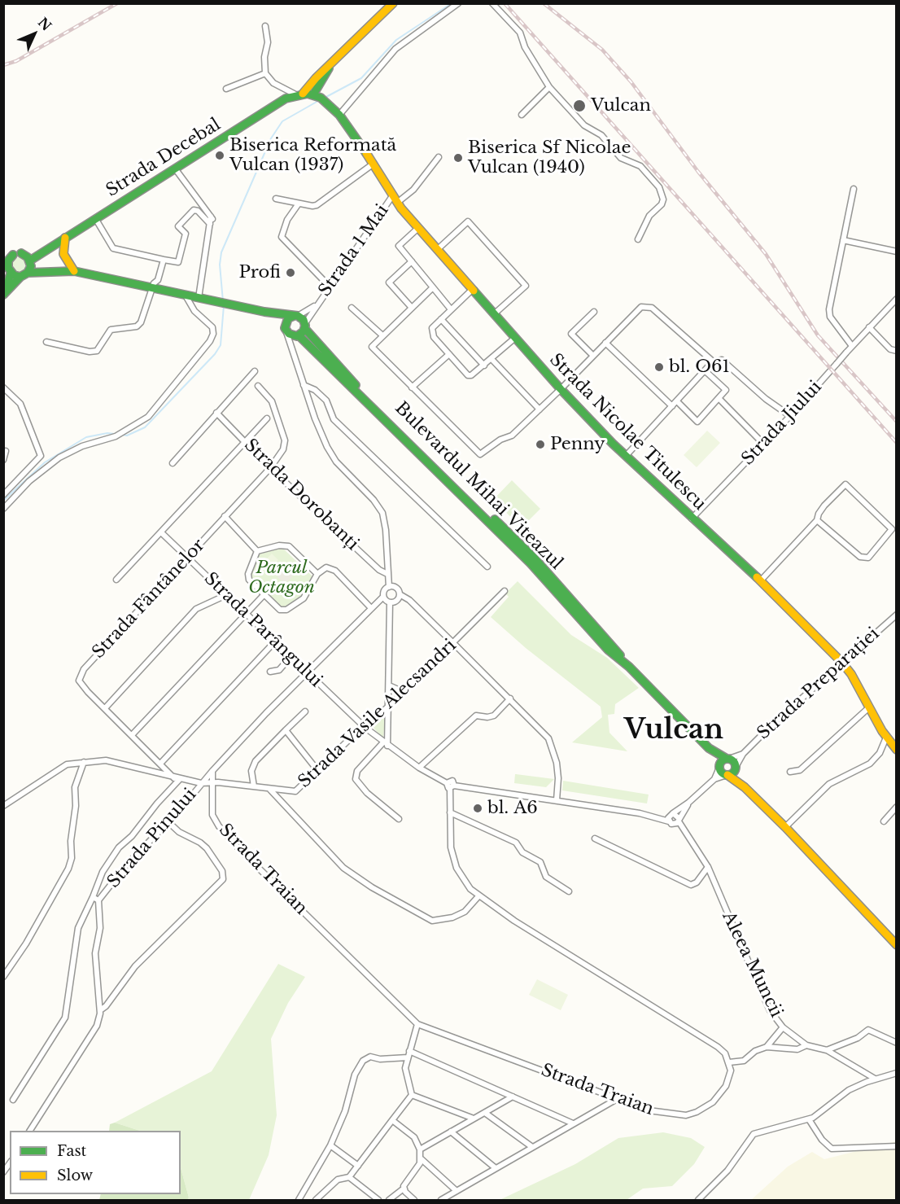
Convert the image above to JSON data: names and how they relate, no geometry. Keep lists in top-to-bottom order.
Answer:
{
  "streets": {
    "main road": ["Strada Decebal", "Strada Nicolae Titulescu", "Bulevardul Mihai Viteazul"],
    "street": [
      "Strada 1 Mai",
      "Strada Jiului",
      "Strada Dorobanți",
      "Strada Fântânelor",
      "Strada Parângului",
      "Strada Preparației",
      "Strada Vasile Alecsandri",
      "Strada Pinului",
      "Strada Traian",
      "Aleea Muncii"
    ]
  },
  "crossings": [
    ["Strada 1 Mai", "Strada Nicolae Titulescu"],
    ["Strada 1 Mai", "Bulevardul Mihai Viteazul"],
    ["Strada Jiului", "Strada Nicolae Titulescu"],
    ["Strada Nicolae Titulescu", "Strada Preparației"],
    ["Bulevardul Mihai Viteazul", "Strada Preparației"],
    ["Strada Dorobanți", "Strada Fântânelor"],
    ["Strada Fântânelor", "Strada Parângului"],
    ["Strada Fântânelor", "Strada Vasile Alecsandri"],
    ["Strada Parângului", "Strada Vasile Alecsandri"],
    ["Strada Parângului", "Strada Pinului"],
    ["Strada Vasile Alecsandri", "Strada Pinului"],
    ["Strada Vasile Alecsandri", "Strada Traian"],
    ["Strada Pinului", "Strada Traian"],
    ["Strada Traian", "Aleea Muncii"]
  ],
  "districts": ["Vulcan"],
  "parks": ["Parcul Octagon"],
  "places": [
    "Vulcan",
    "Biserica Reformată Vulcan (1937)",
    "Biserica Sf Nicolae Vulcan (1940)",
    "Profi",
    "bl. O61",
    "Penny",
    "bl. A6"
  ],
  "legend": ["Fast", "Slow"],
  "north": "top right"
}
